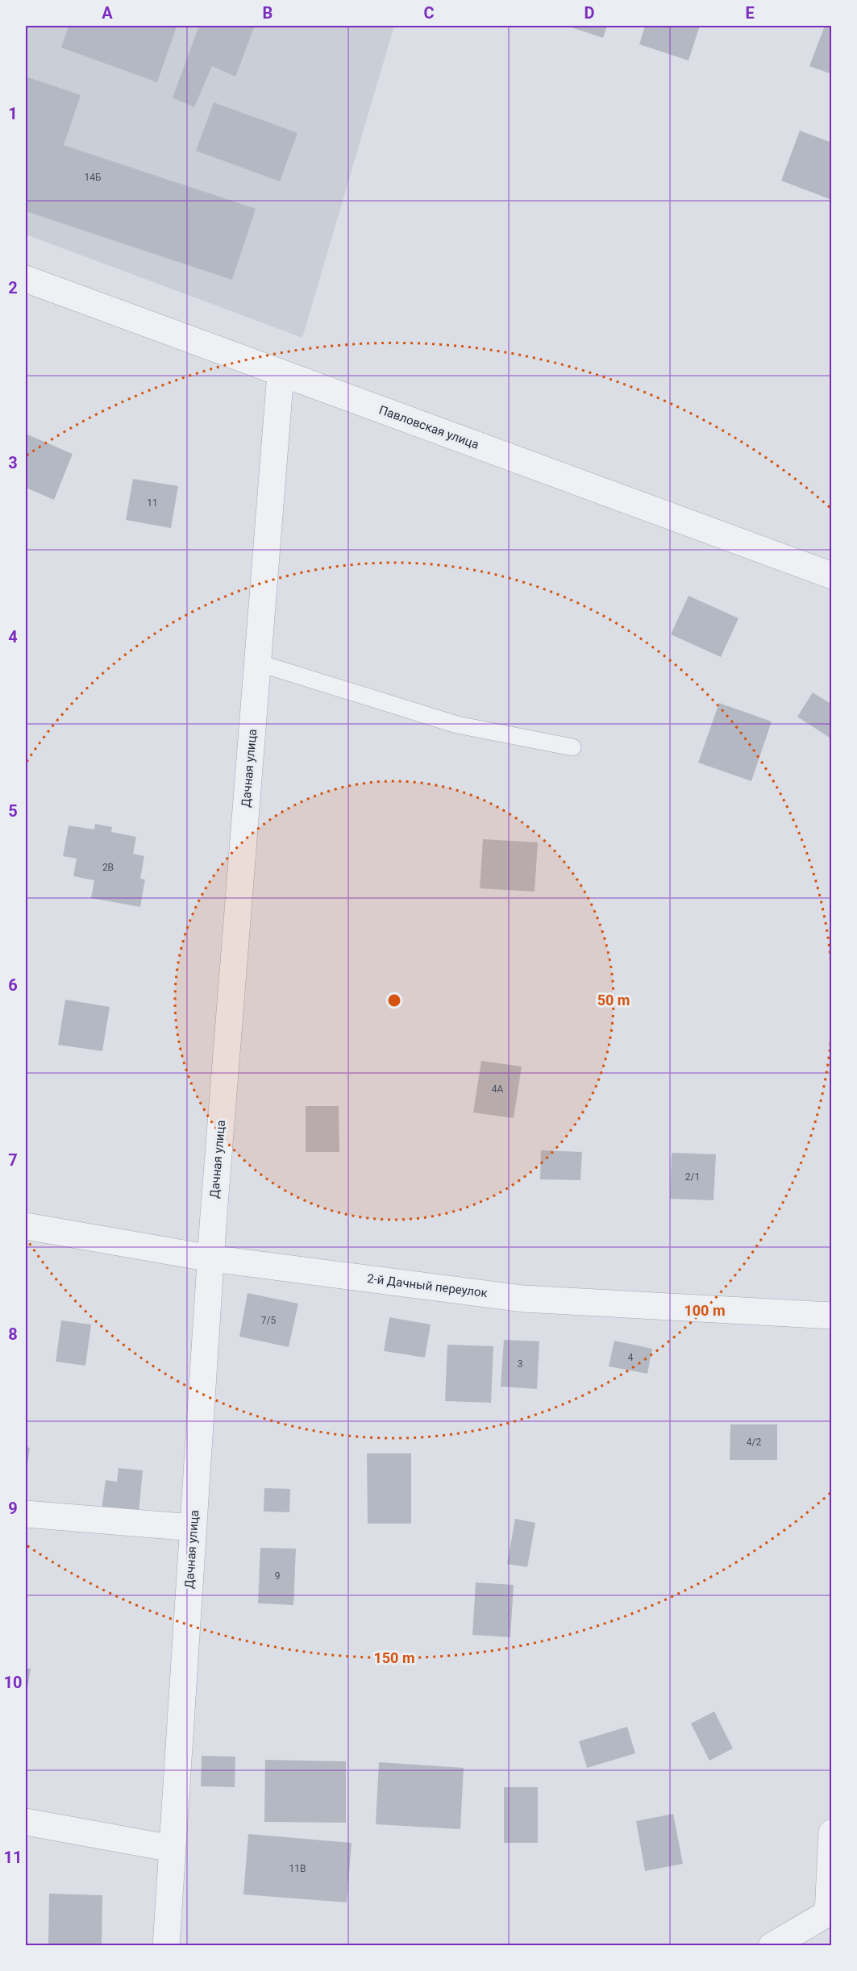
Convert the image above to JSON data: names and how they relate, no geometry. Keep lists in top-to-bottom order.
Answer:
{
  "streets": {
    "street": ["Павловская улица", "Дачная улица", "2-й Дачный переулок"]
  },
  "crossings": [
    ["Павловская улица", "Дачная улица"],
    ["Дачная улица", "2-й Дачный переулок"]
  ],
  "house_numbers": [
    "14Б",
    "11",
    "2В",
    "4А",
    "2/1",
    "7/5",
    "4",
    "3",
    "4/2",
    "9",
    "11В"
  ],
  "grid": {
    "columns": [
      "A",
      "B",
      "C",
      "D",
      "E"
    ],
    "rows": [
      "1",
      "2",
      "3",
      "4",
      "5",
      "6",
      "7",
      "8",
      "9",
      "10",
      "11"
    ]
  },
  "rings": ["50 m", "100 m", "150 m"]
}
